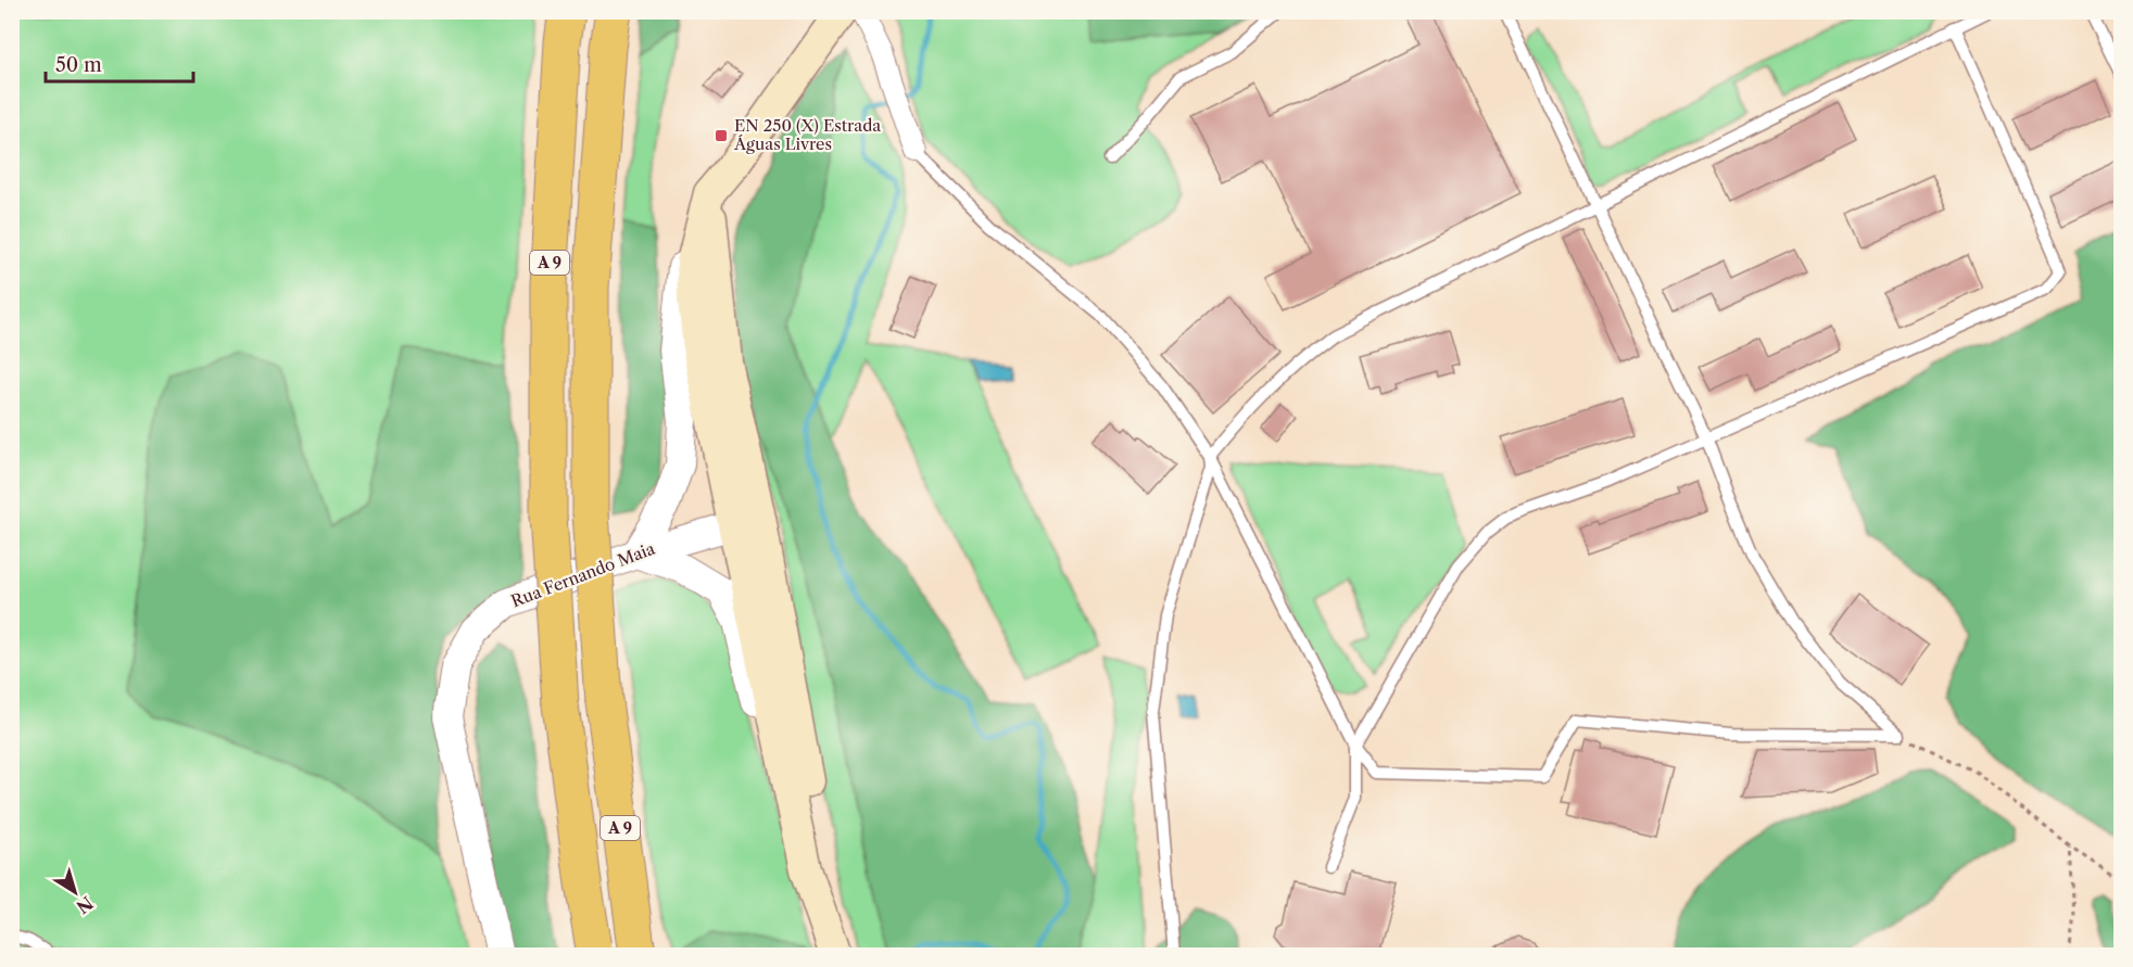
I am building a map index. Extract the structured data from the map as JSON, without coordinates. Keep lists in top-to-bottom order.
{
  "streets": {
    "highway": ["A 9"],
    "street": ["Rua Fernando Maia"]
  },
  "places": {
    "transit": ["EN 250 (X) Estrada Águas Livres"]
  },
  "scale_bar": "50 m",
  "north": "bottom right"
}
